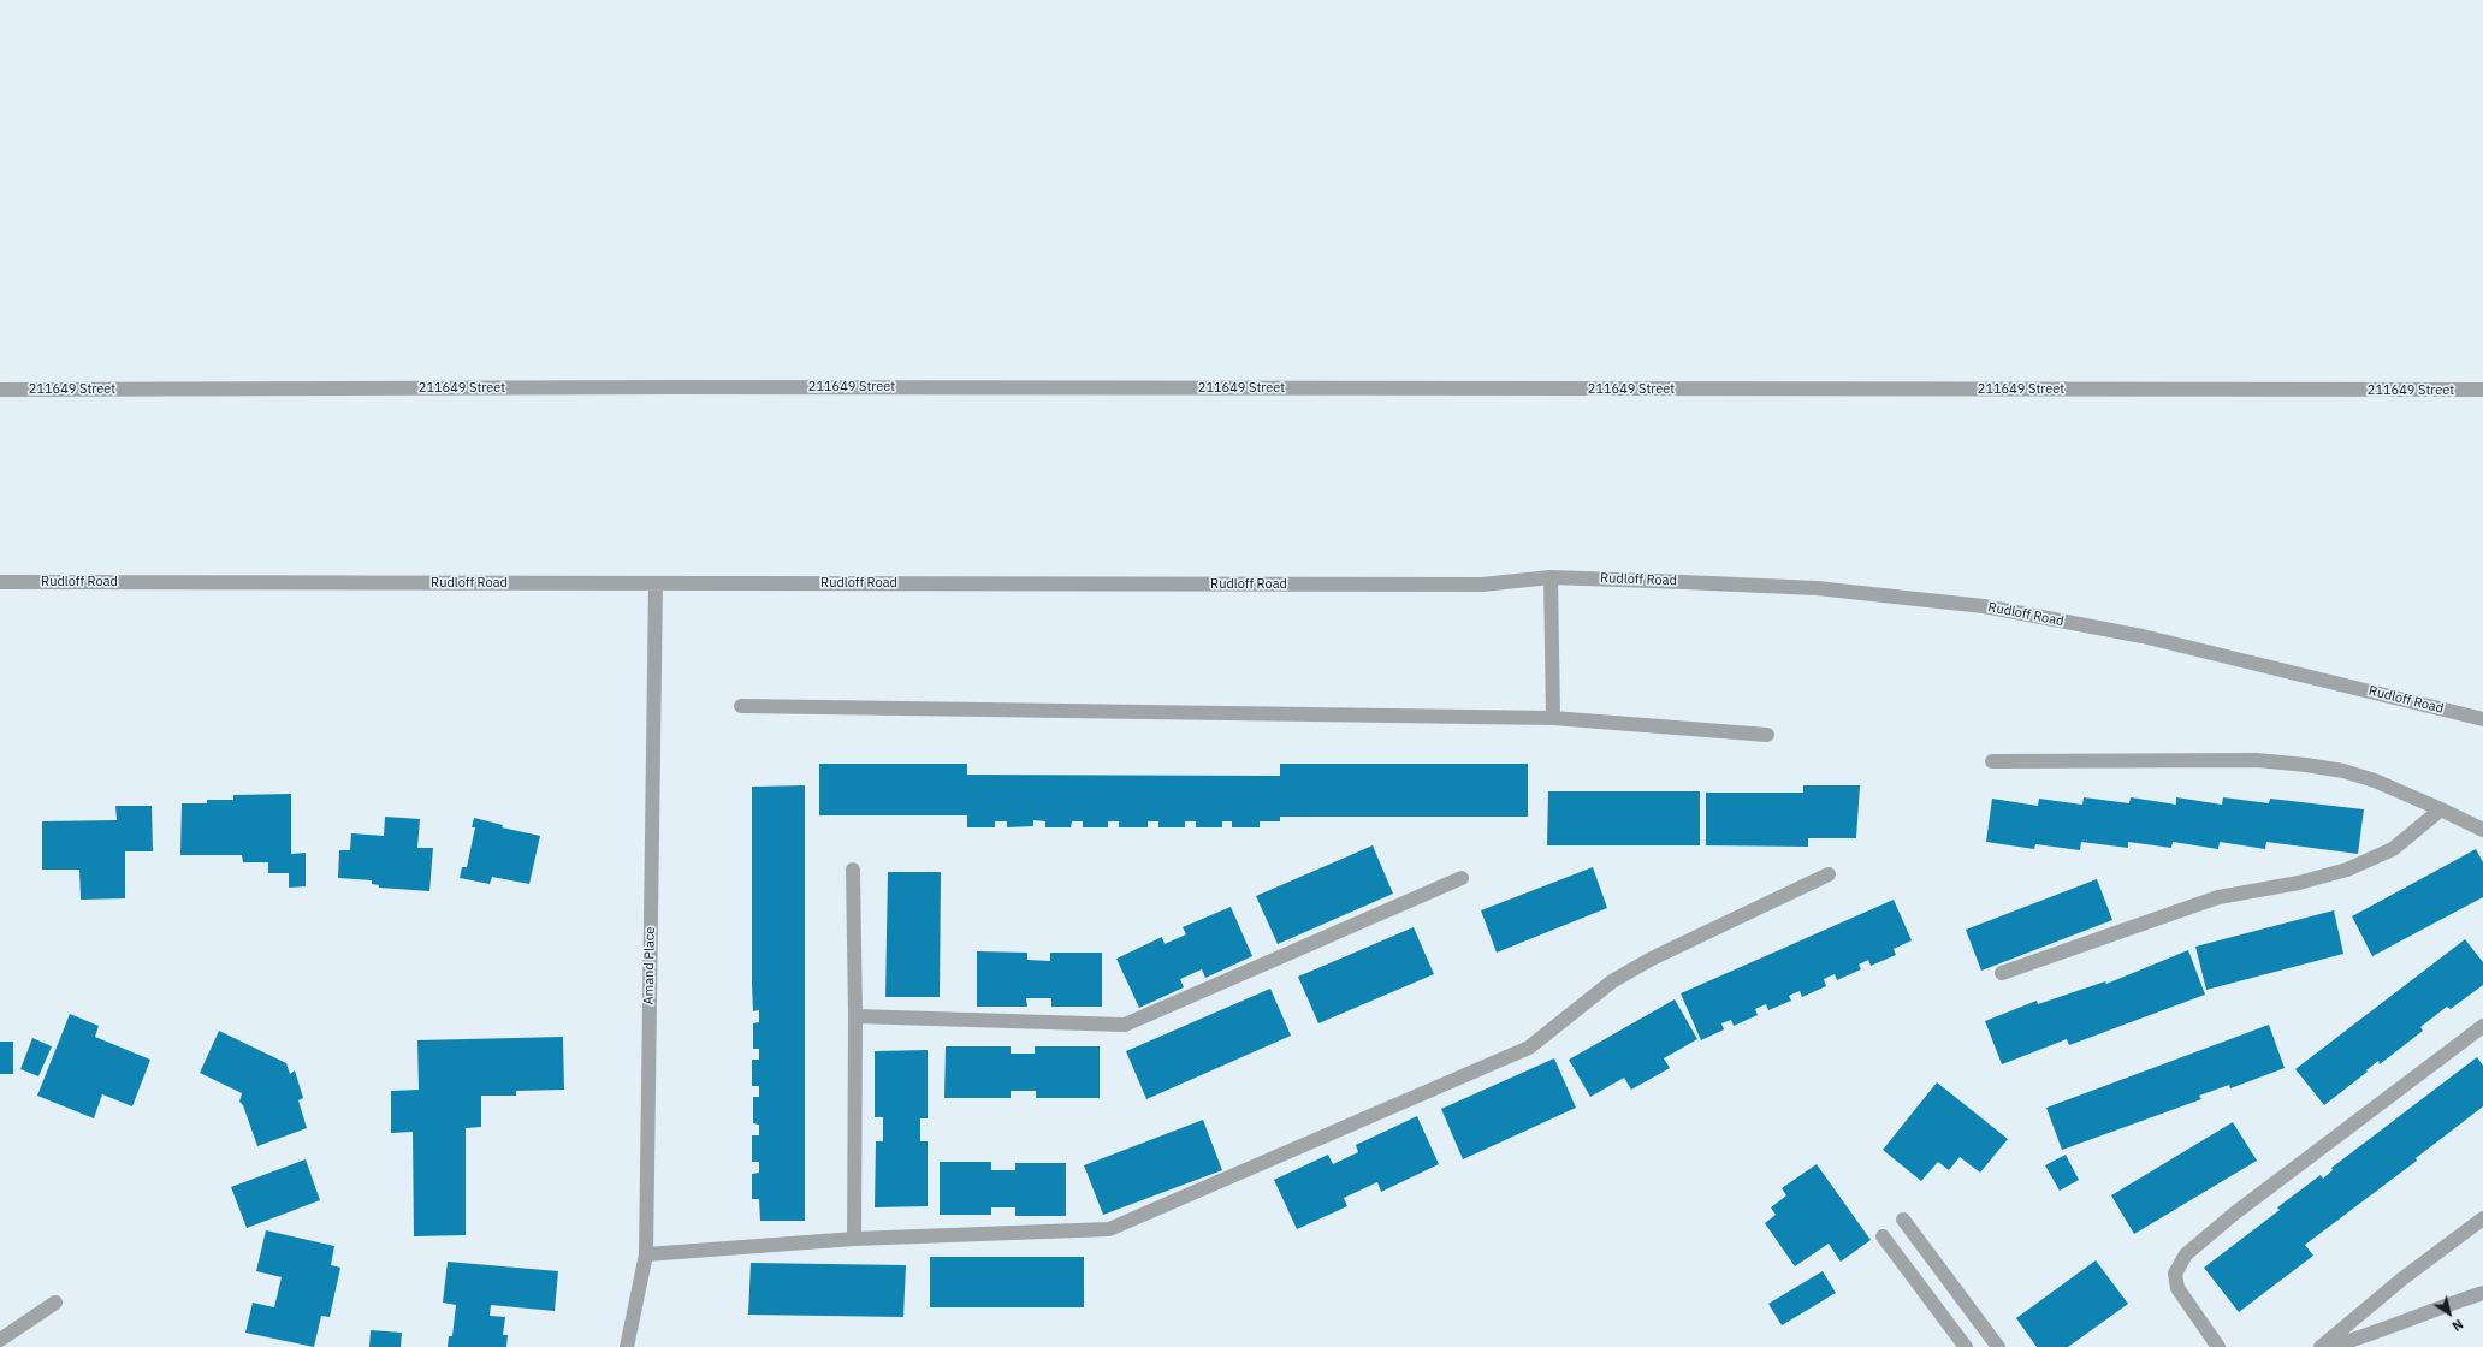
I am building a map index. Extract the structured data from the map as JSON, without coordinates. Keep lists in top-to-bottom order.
{
  "streets": {
    "street": ["211649 Street", "Rudloff Road", "Amand Place"]
  },
  "crossings": [
    ["Rudloff Road", "Amand Place"]
  ],
  "north": "bottom right"
}
